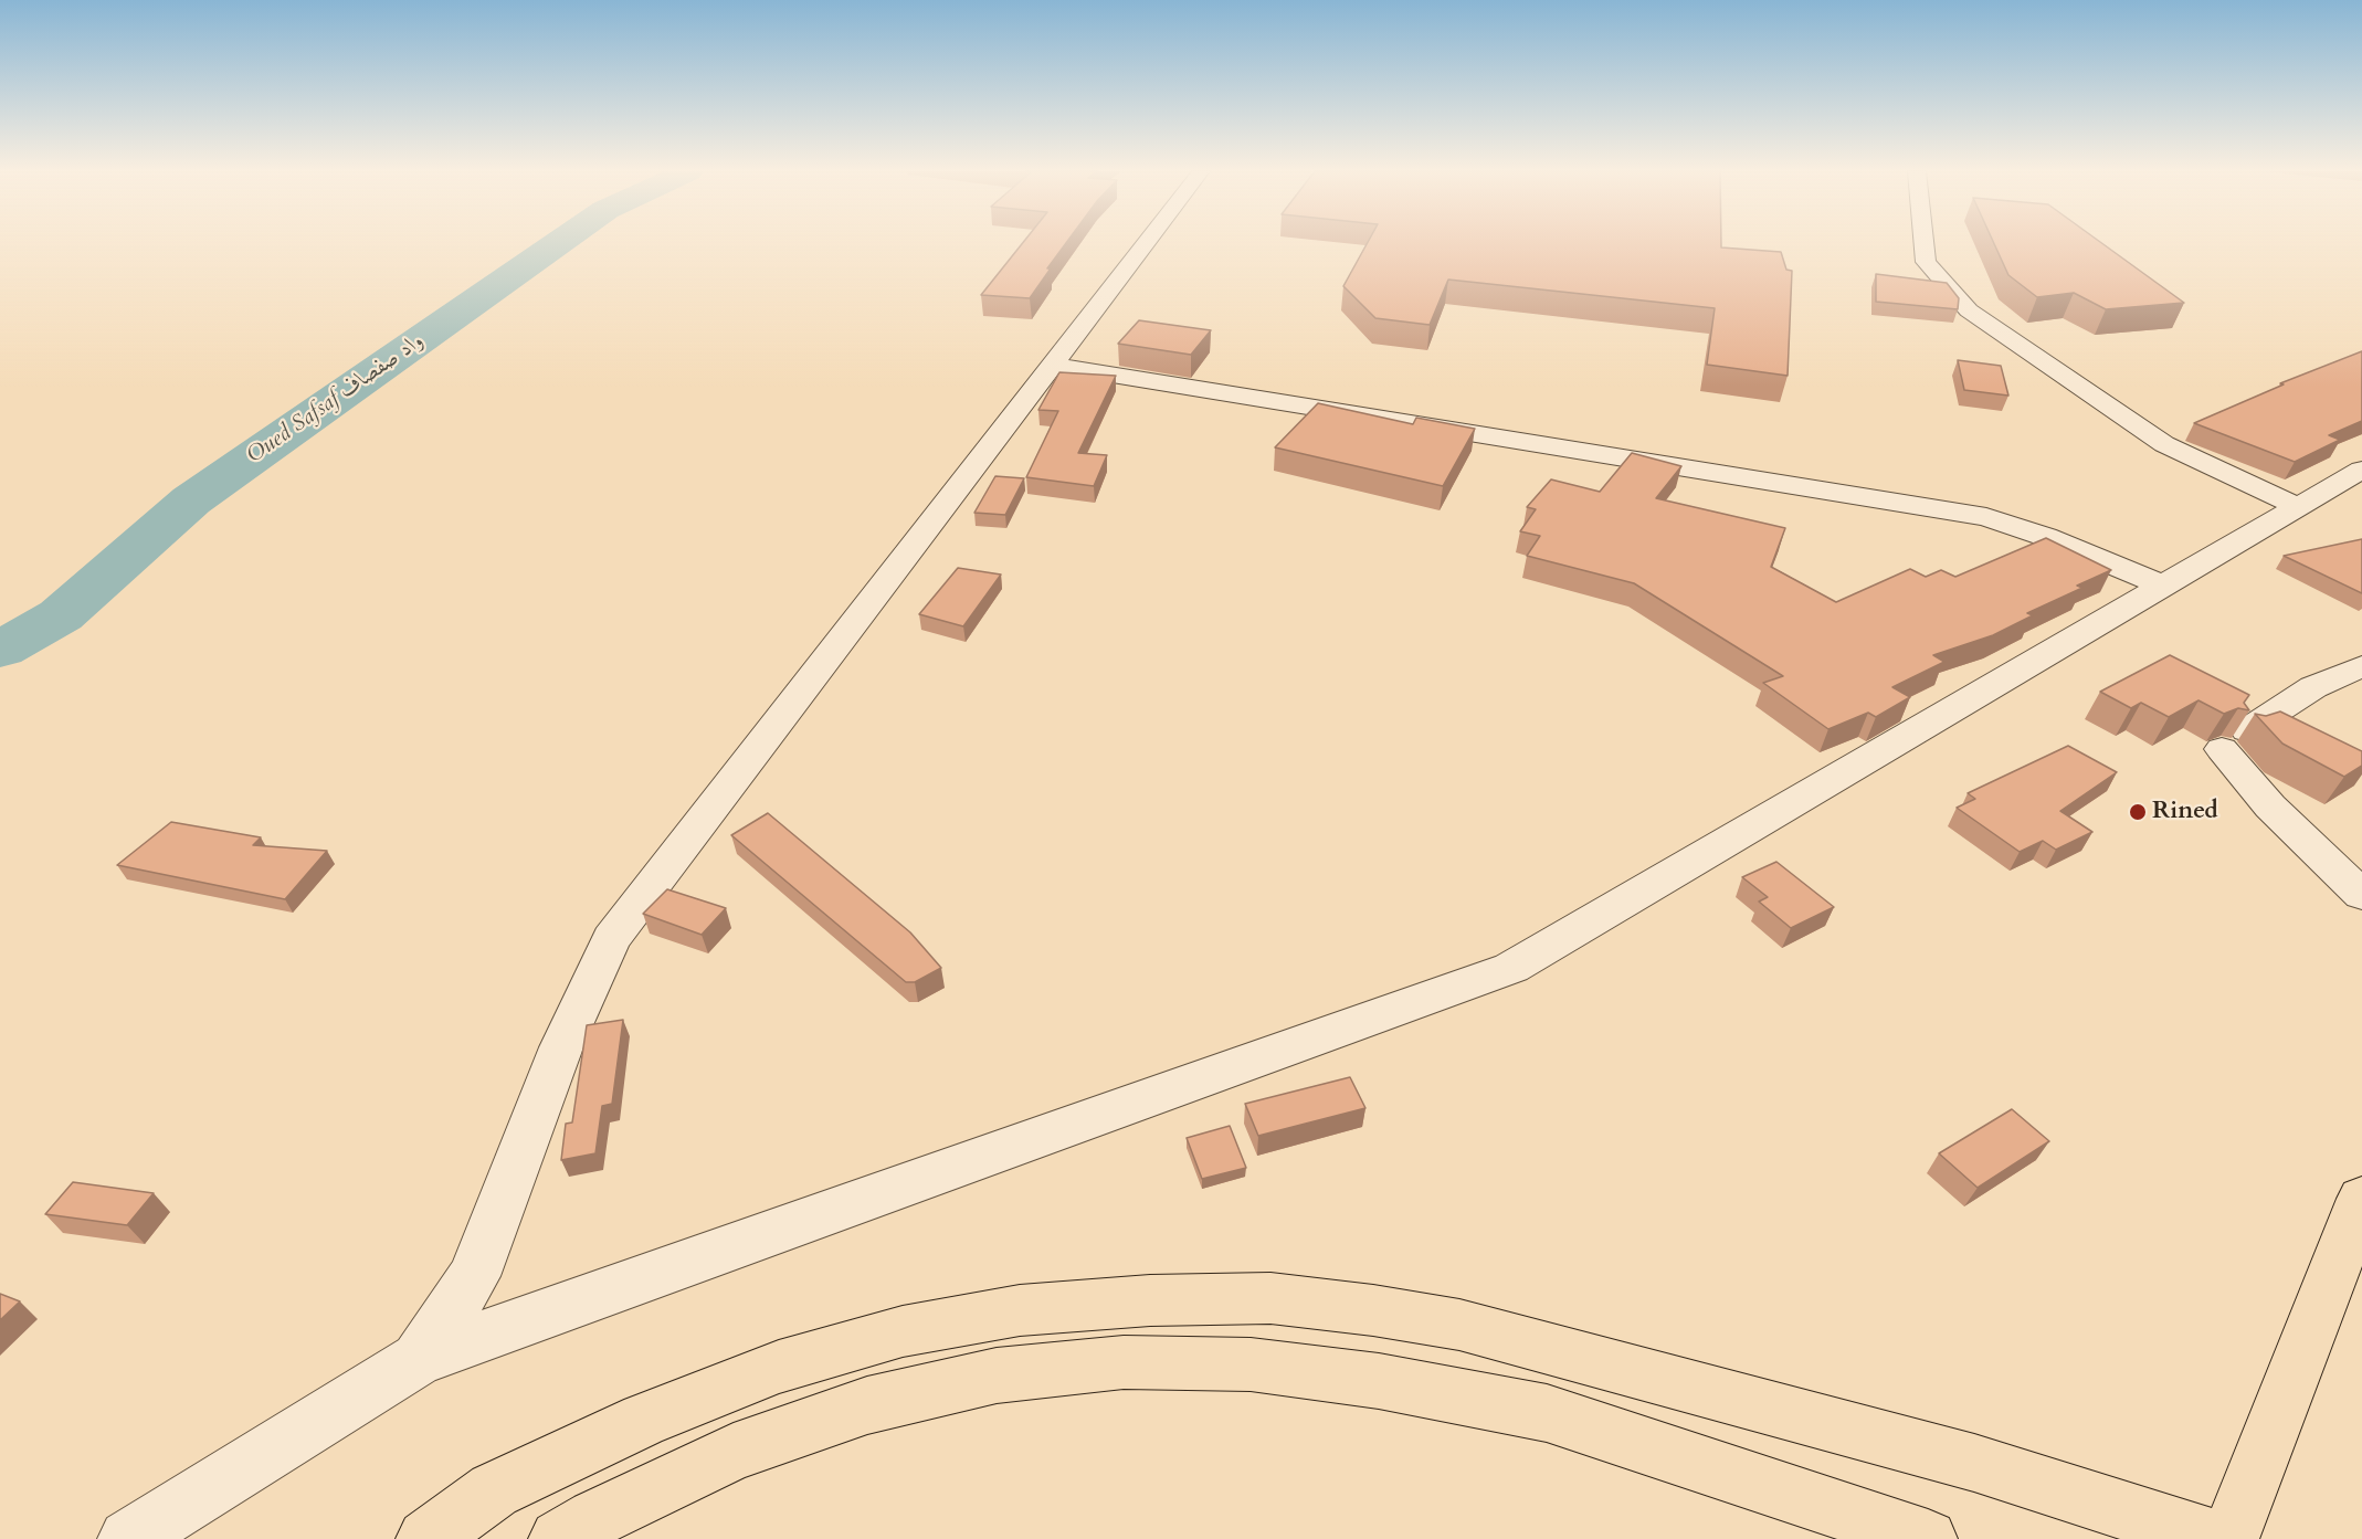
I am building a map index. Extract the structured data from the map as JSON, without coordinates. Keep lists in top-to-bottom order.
{
  "water": ["Oued Safsaf واد صفصاف"],
  "places": ["Rined"]
}
